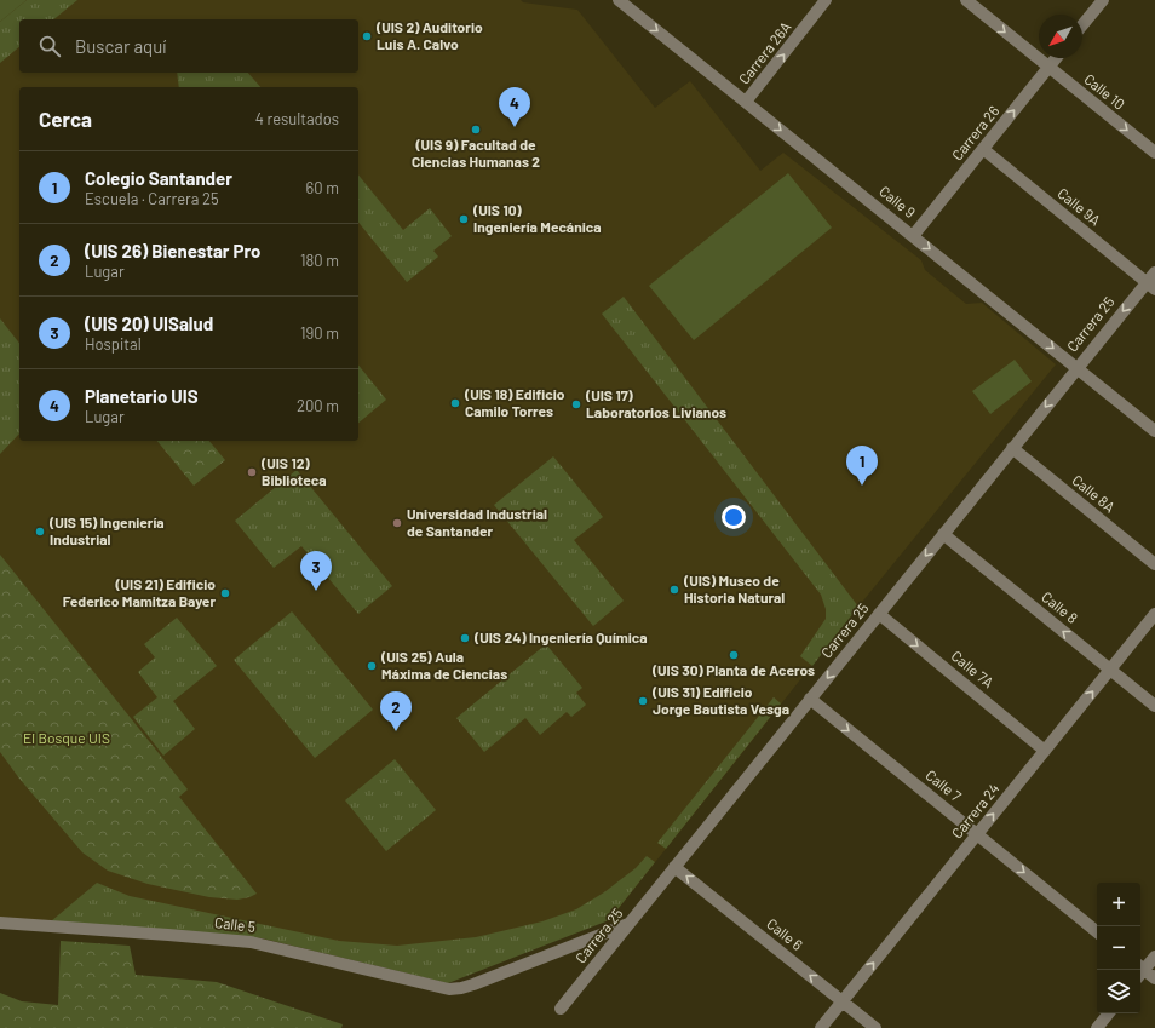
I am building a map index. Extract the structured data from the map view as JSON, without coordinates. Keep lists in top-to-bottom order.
{
  "streets": {
    "street": [
      "Carrera 26A",
      "Calle 10",
      "Carrera 26",
      "Calle 9",
      "Calle 9A",
      "Carrera 25",
      "Calle 8A",
      "Calle 8",
      "Calle 7A",
      "Calle 7",
      "Carrera 24",
      "Calle 5",
      "Calle 6"
    ]
  },
  "crossings": [
    ["Carrera 26A", "Calle 9"],
    ["Calle 10", "Carrera 26"],
    ["Carrera 26", "Calle 9"],
    ["Carrera 26", "Calle 9A"],
    ["Calle 9", "Carrera 25"],
    ["Calle 9A", "Carrera 25"],
    ["Carrera 25", "Calle 8A"],
    ["Carrera 25", "Calle 8"],
    ["Carrera 25", "Calle 7A"],
    ["Carrera 25", "Calle 7"],
    ["Carrera 25", "Calle 5"],
    ["Carrera 25", "Calle 6"],
    ["Calle 8", "Carrera 24"],
    ["Calle 7A", "Carrera 24"],
    ["Calle 7", "Carrera 24"],
    ["Carrera 24", "Calle 6"]
  ],
  "one_way": [
    "Carrera 26A",
    "Calle 10",
    "Carrera 26",
    "Calle 9",
    "Carrera 25",
    "Calle 8",
    "Calle 7A",
    "Calle 7",
    "Carrera 24",
    "Calle 6"
  ],
  "parks": ["El Bosque UIS"],
  "places": [
    "(UIS 2) Auditorio Luis A. Calvo",
    "(UIS 9) Facultad de Ciencias Humanas 2",
    "(UIS 10) Ingeniería Mecánica",
    "(UIS 18) Edificio Camilo Torres",
    "(UIS 17) Laboratorios Livianos",
    "(UIS 12) Biblioteca",
    "Universidad Industrial de Santander",
    "(UIS 15) Ingeniería Industrial",
    "(UIS) Museo de Historia Natural",
    "(UIS 21) Edificio Federico Mamitza Bayer",
    "(UIS 24) Ingeniería Química",
    "(UIS 30) Planta de Aceros",
    "(UIS 25) Aula Máxima de Ciencias",
    "(UIS 31) Edificio Jorge Bautista Vesga"
  ],
  "north": "bottom left",
  "page": {
    "search": "Buscar aquí",
    "pins": [
      "4",
      "1",
      "3",
      "2"
    ],
    "heading": ["Cerca", "4 resultados"],
    "list": [
      {
        "mark": "1",
        "name": "Colegio Santander",
        "note": "Escuela · Carrera 25",
        "value": "60 m"
      },
      {
        "mark": "2",
        "name": "(UIS 26) Bienestar Pro",
        "note": "Lugar",
        "value": "180 m"
      },
      {
        "mark": "3",
        "name": "(UIS 20) UISalud",
        "note": "Hospital",
        "value": "190 m"
      },
      {
        "mark": "4",
        "name": "Planetario UIS",
        "note": "Lugar",
        "value": "200 m"
      }
    ],
    "map_buttons": ["+", "−"]
  }
}
